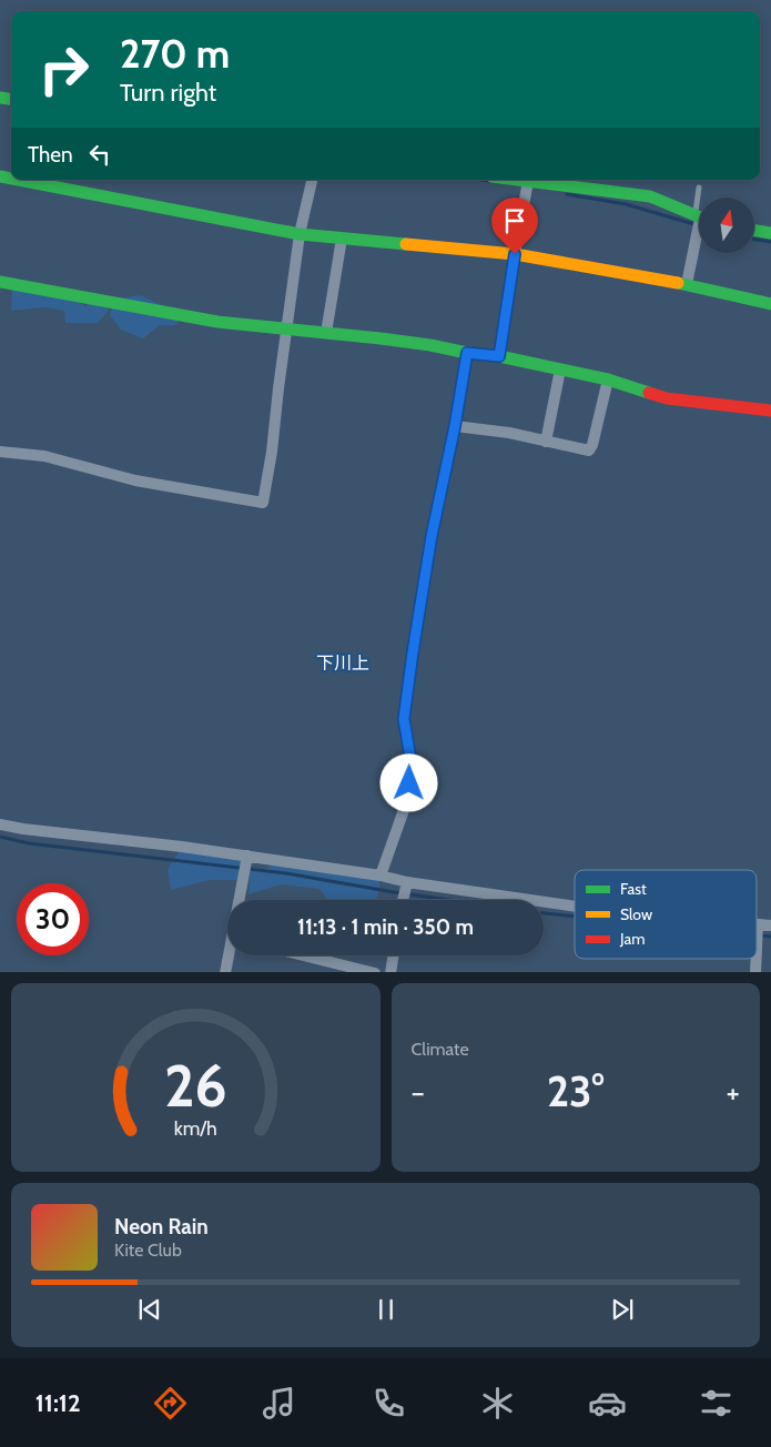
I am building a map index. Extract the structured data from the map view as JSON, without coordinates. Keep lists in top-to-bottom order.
{
  "districts": ["下川上"],
  "legend": ["Fast", "Slow", "Jam"],
  "north": "top",
  "page": {
    "turn": ["270 m", "Turn right"],
    "then": "Then",
    "limit": "30",
    "trip": "11:13 · 1 min · 350 m",
    "tile": "Climate",
    "heat": ["−", "23°", "+"],
    "song": ["Neon Rain", "Kite Club"],
    "tabs": "11:12",
    "gauge": ["26", "km/h"]
  }
}
